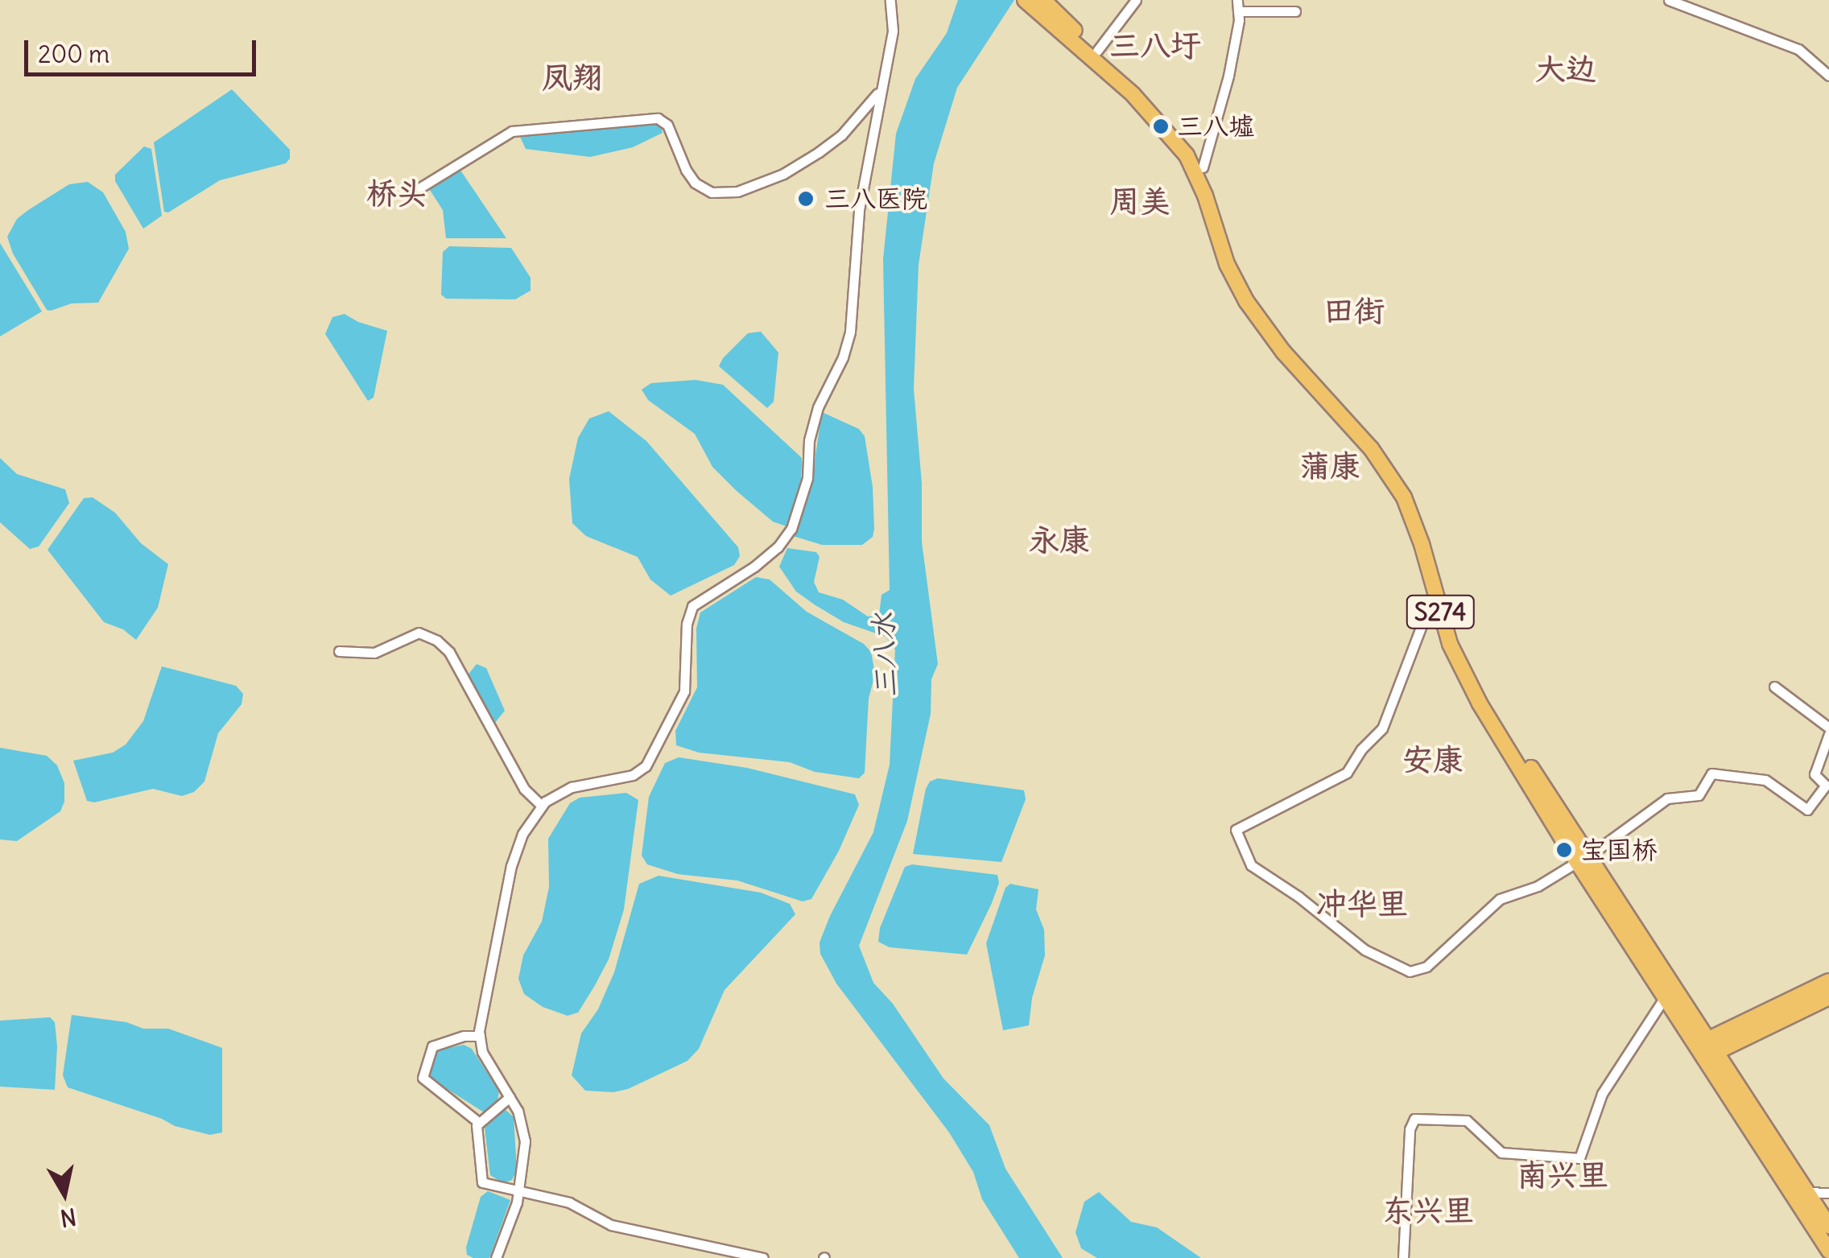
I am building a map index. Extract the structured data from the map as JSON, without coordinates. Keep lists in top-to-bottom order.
{
  "streets": {
    "main road": ["S274"]
  },
  "districts": [
    "三八圩",
    "大边",
    "凤翔",
    "桥头",
    "周美",
    "田街",
    "蒲康",
    "永康",
    "安康",
    "冲华里",
    "南兴里",
    "东兴里"
  ],
  "water": ["三八水"],
  "places": ["三八墟", "三八医院", "宝国桥"],
  "scale_bar": "200 m",
  "north": "bottom"
}
